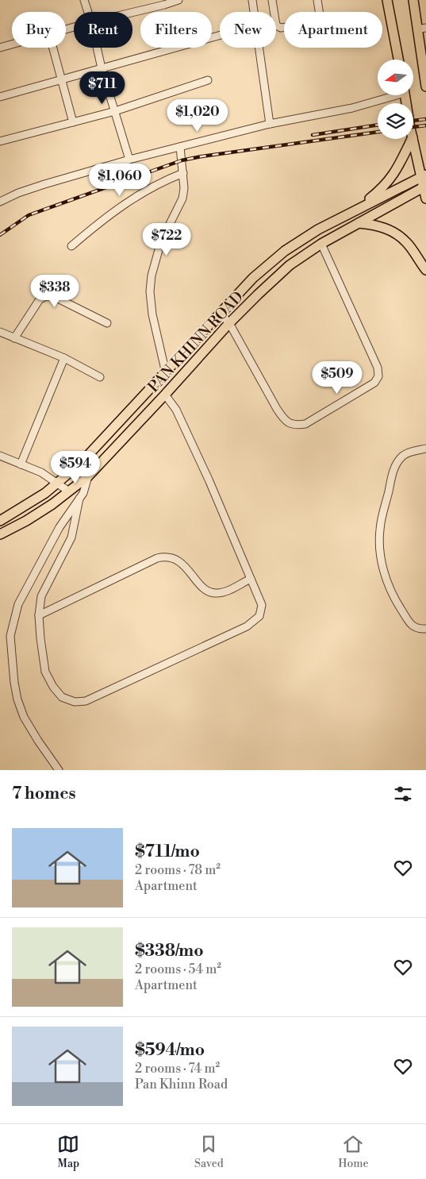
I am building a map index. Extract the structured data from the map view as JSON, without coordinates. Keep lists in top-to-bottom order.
{
  "streets": {
    "main road": ["PAN KHINN ROAD"]
  },
  "north": "left",
  "page": {
    "chip": [
      "Buy",
      "Rent",
      "Filters",
      "New",
      "Apartment"
    ],
    "price": [
      "$711",
      "$1,020",
      "$1,060",
      "$722",
      "$338",
      "$509",
      "$594"
    ],
    "heading": "7 homes",
    "list": [
      {
        "name": "$711/mo",
        "note": "2 rooms · 78 m² · Apartment"
      },
      {
        "name": "$338/mo",
        "note": "2 rooms · 54 m² · Apartment"
      },
      {
        "name": "$594/mo",
        "note": "2 rooms · 74 m² · Pan Khinn Road"
      }
    ],
    "tabs": ["Map", "Saved", "Home"]
  }
}
